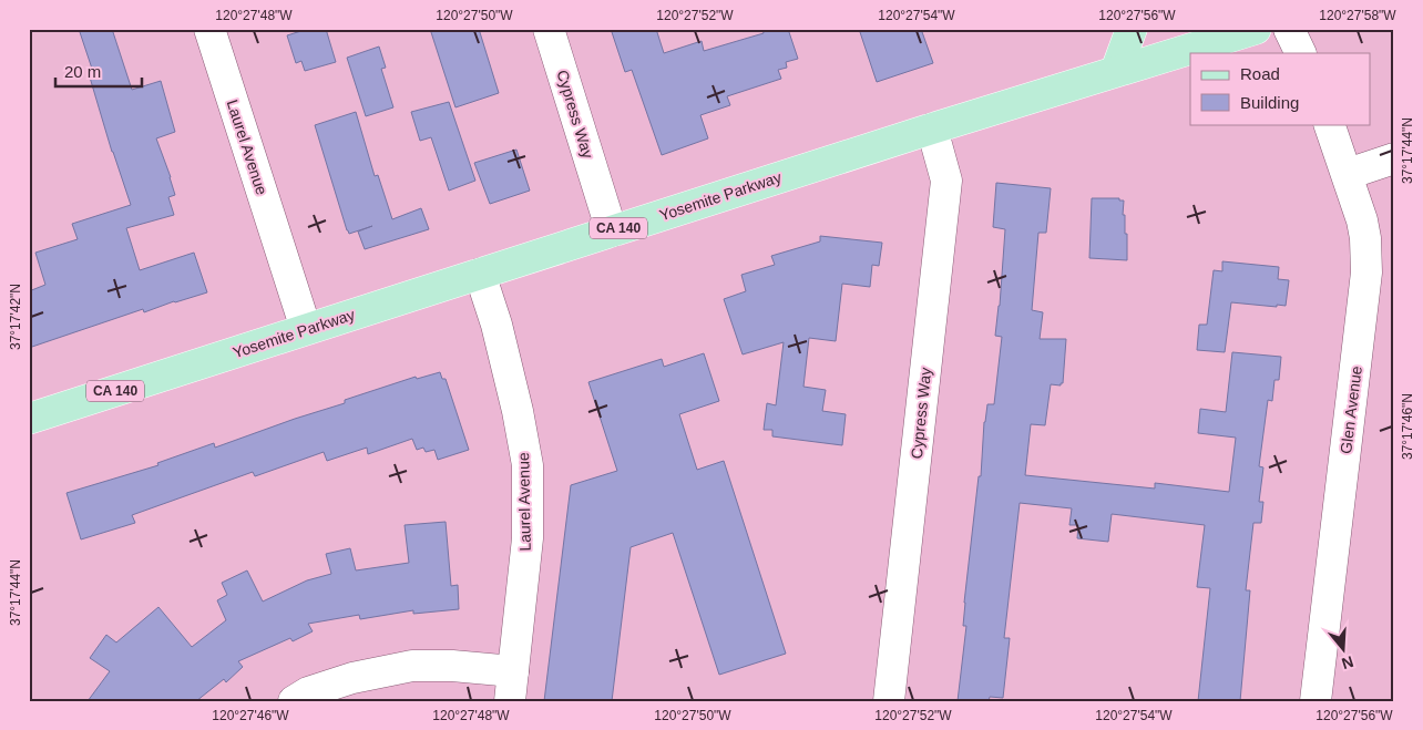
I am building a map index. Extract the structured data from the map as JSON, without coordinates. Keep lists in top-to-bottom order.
{
  "streets": {
    "main road": ["Yosemite Parkway", "CA 140"],
    "street": ["Cypress Way", "Laurel Avenue", "Glen Avenue"]
  },
  "crossings": [
    ["Cypress Way", "Yosemite Parkway"],
    ["Laurel Avenue", "Yosemite Parkway"]
  ],
  "legend": ["Road", "Building"],
  "scale_bar": "20 m",
  "north": "bottom",
  "coordinates": [
    "120°27'48\"W",
    "120°27'50\"W",
    "120°27'52\"W",
    "120°27'54\"W",
    "120°27'56\"W",
    "120°27'58\"W",
    "37°17'44\"N",
    "37°17'42\"N",
    "37°17'46\"N",
    "120°27'46\"W"
  ]
}
